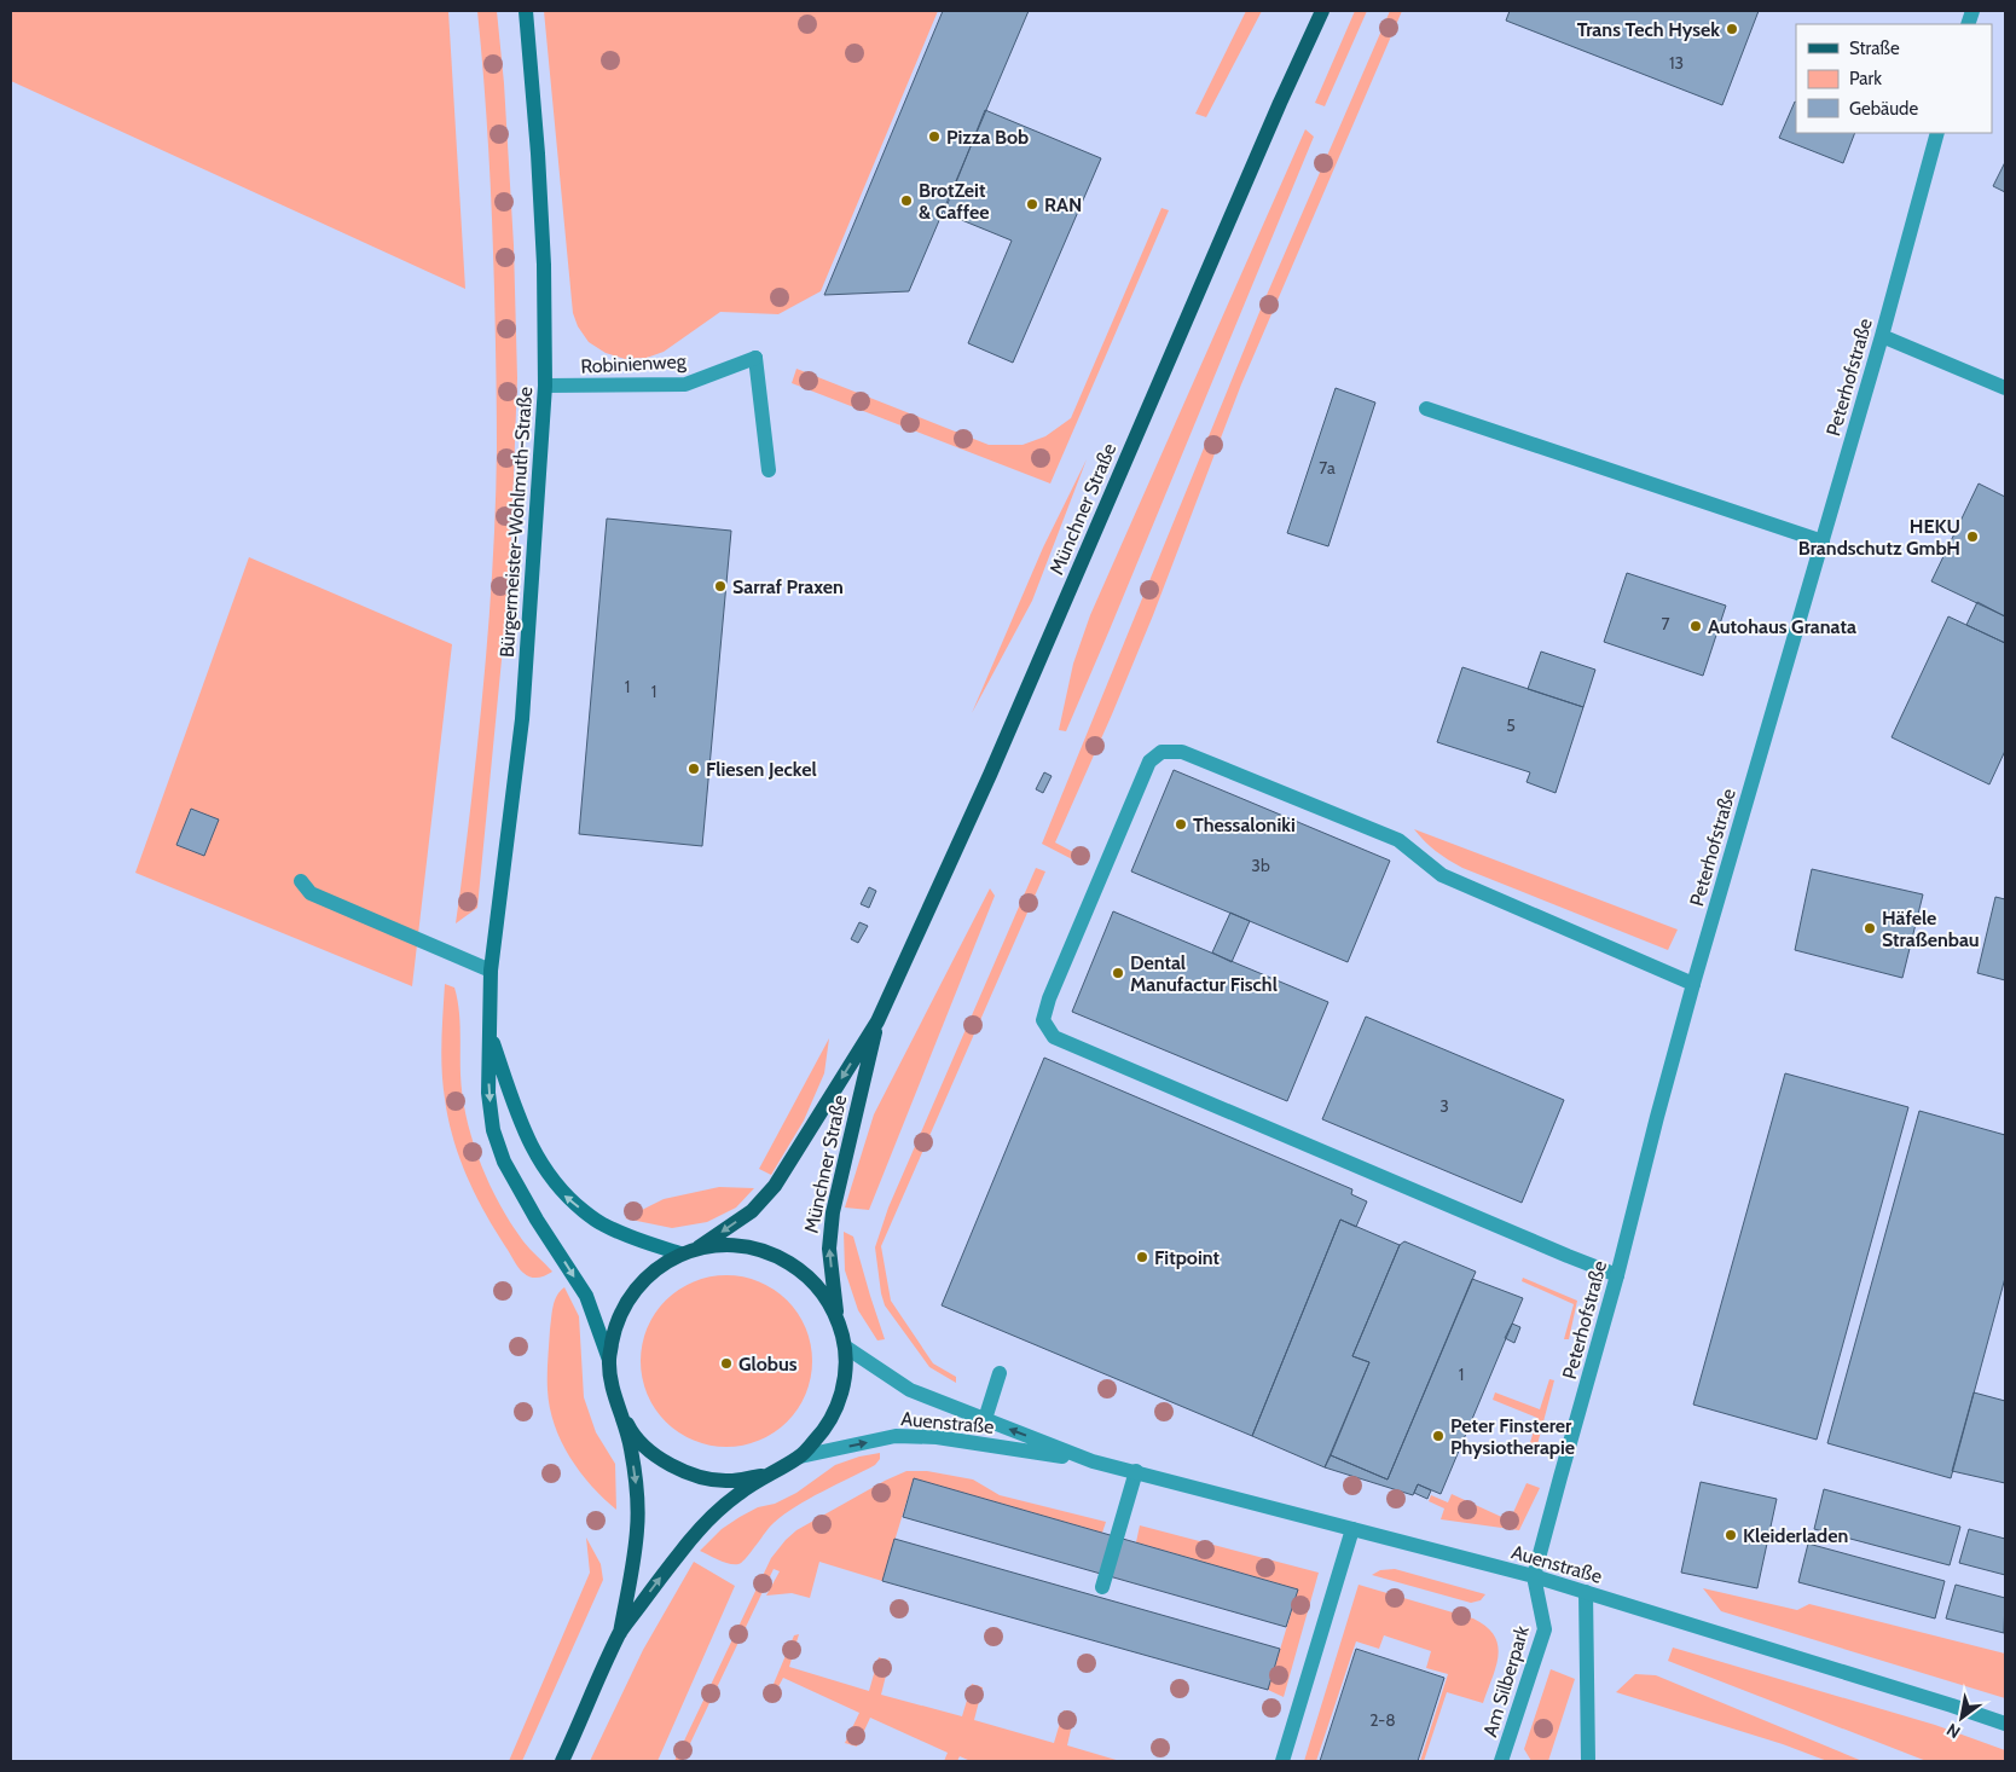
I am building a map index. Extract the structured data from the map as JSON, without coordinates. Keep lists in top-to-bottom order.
{
  "streets": {
    "main road": ["Münchner Straße"],
    "street": [
      "Robinienweg",
      "Peterhofstraße",
      "Bürgermeister-Wohlmuth-Straße",
      "Auenstraße",
      "Am Silberpark"
    ]
  },
  "crossings": [
    ["Robinienweg", "Bürgermeister-Wohlmuth-Straße"],
    ["Peterhofstraße", "Auenstraße"],
    ["Peterhofstraße", "Am Silberpark"],
    ["Auenstraße", "Am Silberpark"]
  ],
  "places": [
    "Trans Tech Hysek",
    "Pizza Bob",
    "BrotZeit & Caffee",
    "RAN",
    "HEKU Brandschutz GmbH",
    "Sarraf Praxen",
    "Autohaus Granata",
    "Fliesen Jeckel",
    "Thessaloniki",
    "Häfele Straßenbau",
    "Dental Manufactur Fischl",
    "Fitpoint",
    "Globus",
    "Peter Finsterer Physiotherapie",
    "Kleiderladen"
  ],
  "house_numbers": [
    "13",
    "7a",
    "7",
    "1",
    "1",
    "5",
    "3b",
    "3",
    "1",
    "2-8"
  ],
  "legend": ["Straße", "Park", "Gebäude"],
  "north": "bottom left"
}
